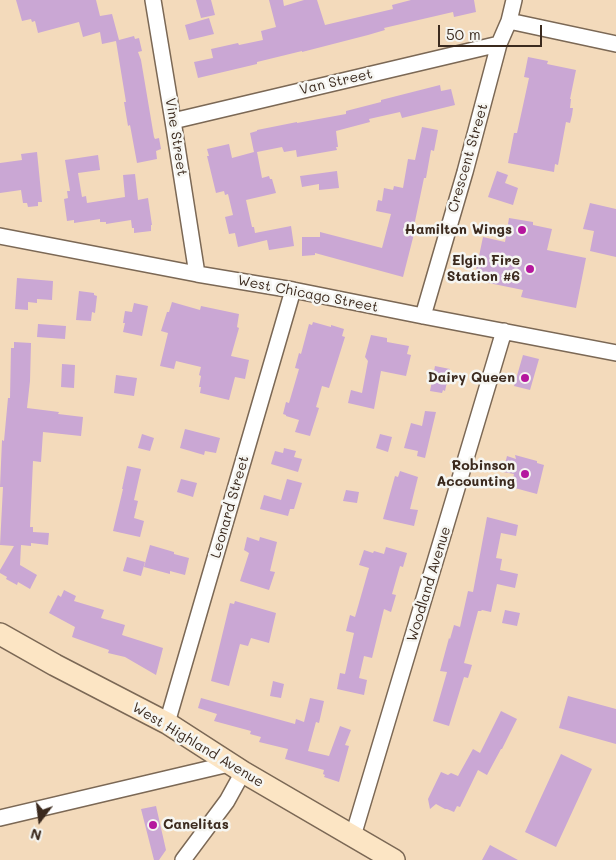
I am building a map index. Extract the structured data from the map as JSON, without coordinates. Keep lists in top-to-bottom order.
{
  "streets": {
    "main road": ["West Highland Avenue"],
    "street": [
      "Van Street",
      "Vine Street",
      "Crescent Street",
      "West Chicago Street",
      "Leonard Street",
      "Woodland Avenue"
    ]
  },
  "crossings": [
    ["Van Street", "Vine Street"],
    ["Van Street", "Crescent Street"],
    ["Vine Street", "West Chicago Street"],
    ["Crescent Street", "West Chicago Street"],
    ["West Chicago Street", "Leonard Street"],
    ["West Chicago Street", "Woodland Avenue"],
    ["Leonard Street", "West Highland Avenue"],
    ["Woodland Avenue", "West Highland Avenue"]
  ],
  "places": [
    "Hamilton Wings",
    "Elgin Fire Station #6",
    "Dairy Queen",
    "Robinson Accounting",
    "Canelitas"
  ],
  "scale_bar": "50 m",
  "north": "bottom"
}
